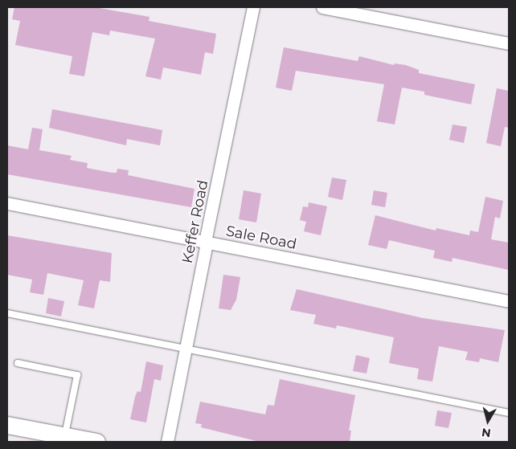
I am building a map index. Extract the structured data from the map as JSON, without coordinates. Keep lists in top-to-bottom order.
{
  "streets": {
    "street": ["Keffer Road", "Sale Road"]
  },
  "crossings": [
    ["Keffer Road", "Sale Road"]
  ],
  "north": "bottom"
}
